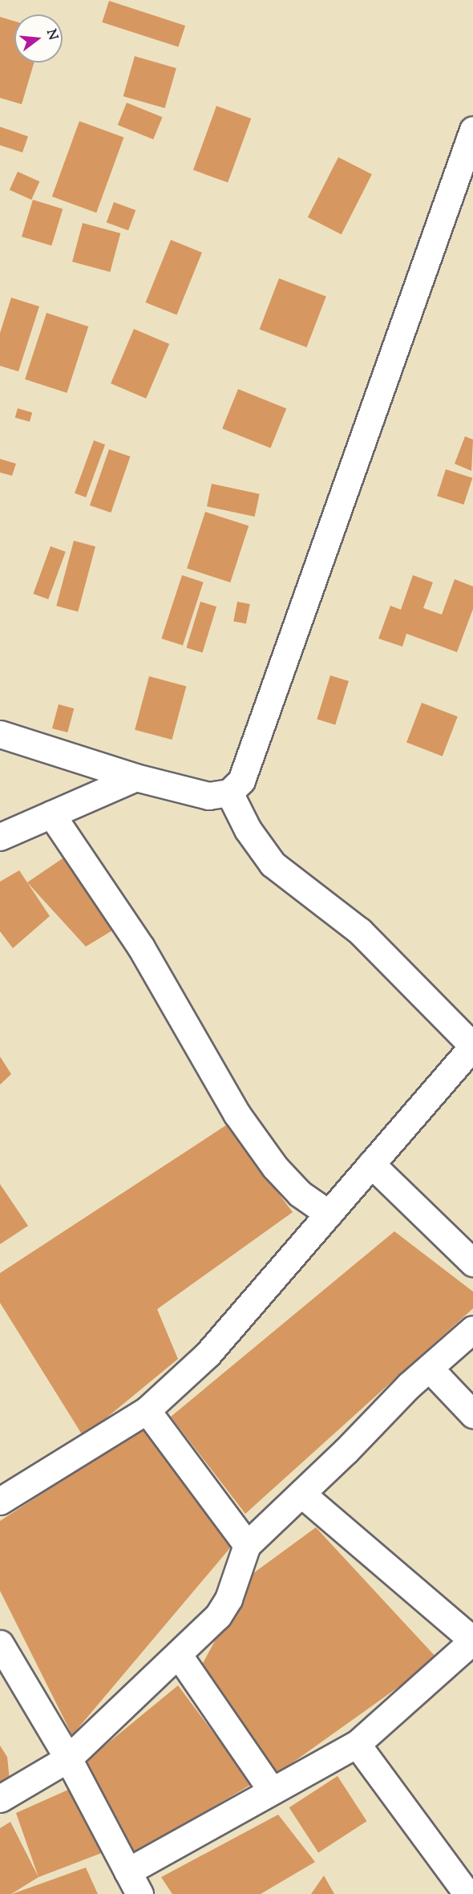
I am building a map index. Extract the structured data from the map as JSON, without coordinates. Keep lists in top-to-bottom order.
{
  "north": "right"
}
